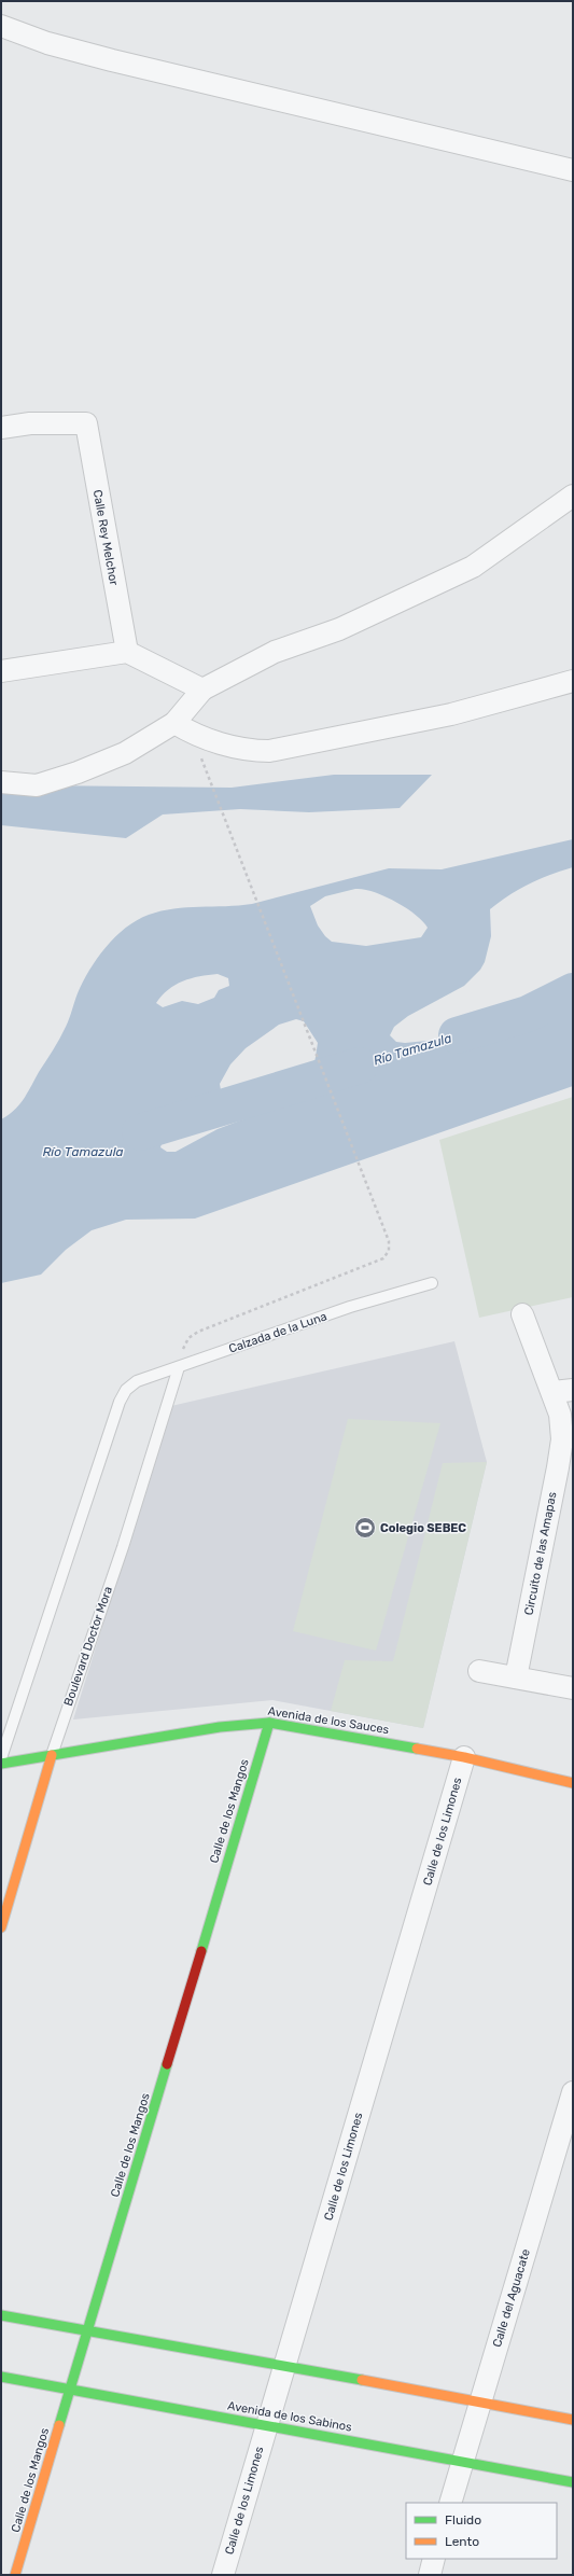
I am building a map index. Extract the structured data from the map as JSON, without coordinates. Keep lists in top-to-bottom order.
{
  "streets": {
    "street": [
      "Calle Rey Melchor",
      "Circuito de las Amapas",
      "Boulevard Doctor Mora",
      "Avenida de los Sauces",
      "Calle de los Mangos",
      "Calle de los Limones",
      "Calle del Aguacate",
      "Avenida de los Sabinos"
    ],
    "lane": ["Calzada de la Luna"]
  },
  "crossings": [
    ["Calzada de la Luna", "Boulevard Doctor Mora"],
    ["Boulevard Doctor Mora", "Avenida de los Sauces"],
    ["Avenida de los Sauces", "Calle de los Mangos"],
    ["Avenida de los Sauces", "Calle de los Limones"],
    ["Calle de los Mangos", "Avenida de los Sabinos"],
    ["Calle de los Limones", "Avenida de los Sabinos"],
    ["Calle del Aguacate", "Avenida de los Sabinos"]
  ],
  "water": ["Río Tamazula"],
  "places": {
    "sports": ["Colegio SEBEC"]
  },
  "legend": ["Fluido", "Lento"]
}
